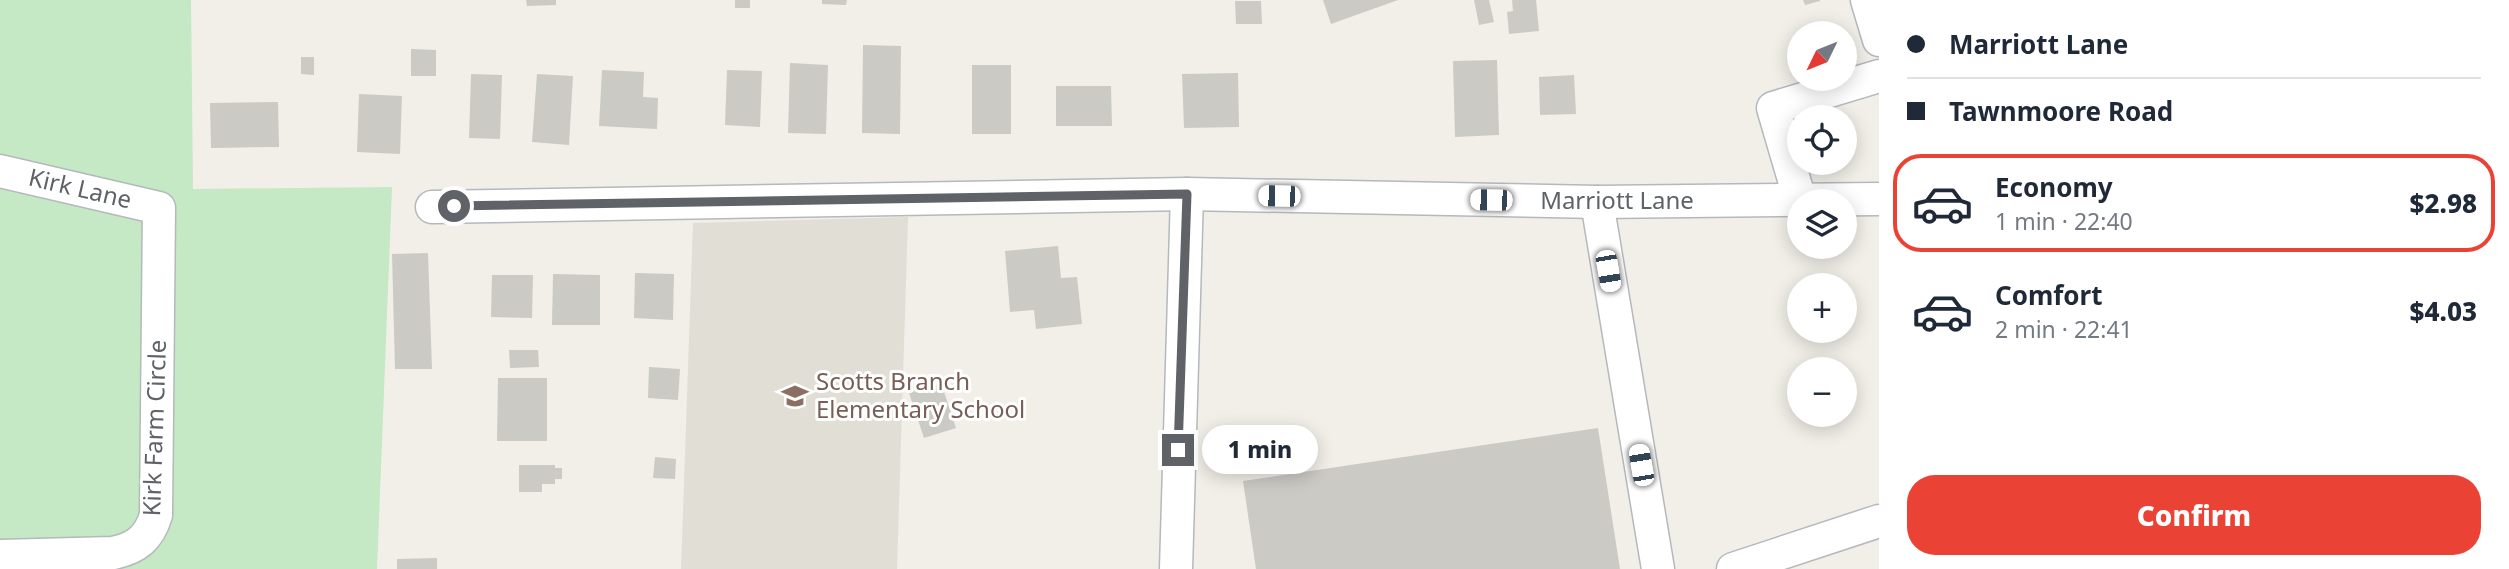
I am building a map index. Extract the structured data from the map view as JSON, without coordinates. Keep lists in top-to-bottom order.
{
  "streets": {
    "street": ["Kirk Lane", "Marriott Lane", "Kirk Farm Circle"]
  },
  "crossings": [
    ["Kirk Lane", "Kirk Farm Circle"]
  ],
  "places": {
    "school or university": ["Scotts Branch Elementary School"]
  },
  "north": "bottom left",
  "page": {
    "banner": ["Marriott Lane", "Tawnmoore Road"],
    "map_buttons": ["+", "−"],
    "list": [
      {
        "name": "Economy",
        "note": "1 min · 22:40",
        "value": "$2.98"
      },
      {
        "name": "Comfort",
        "note": "2 min · 22:41",
        "value": "$4.03"
      }
    ],
    "bubble": "1 min",
    "buttons": "Confirm"
  }
}
